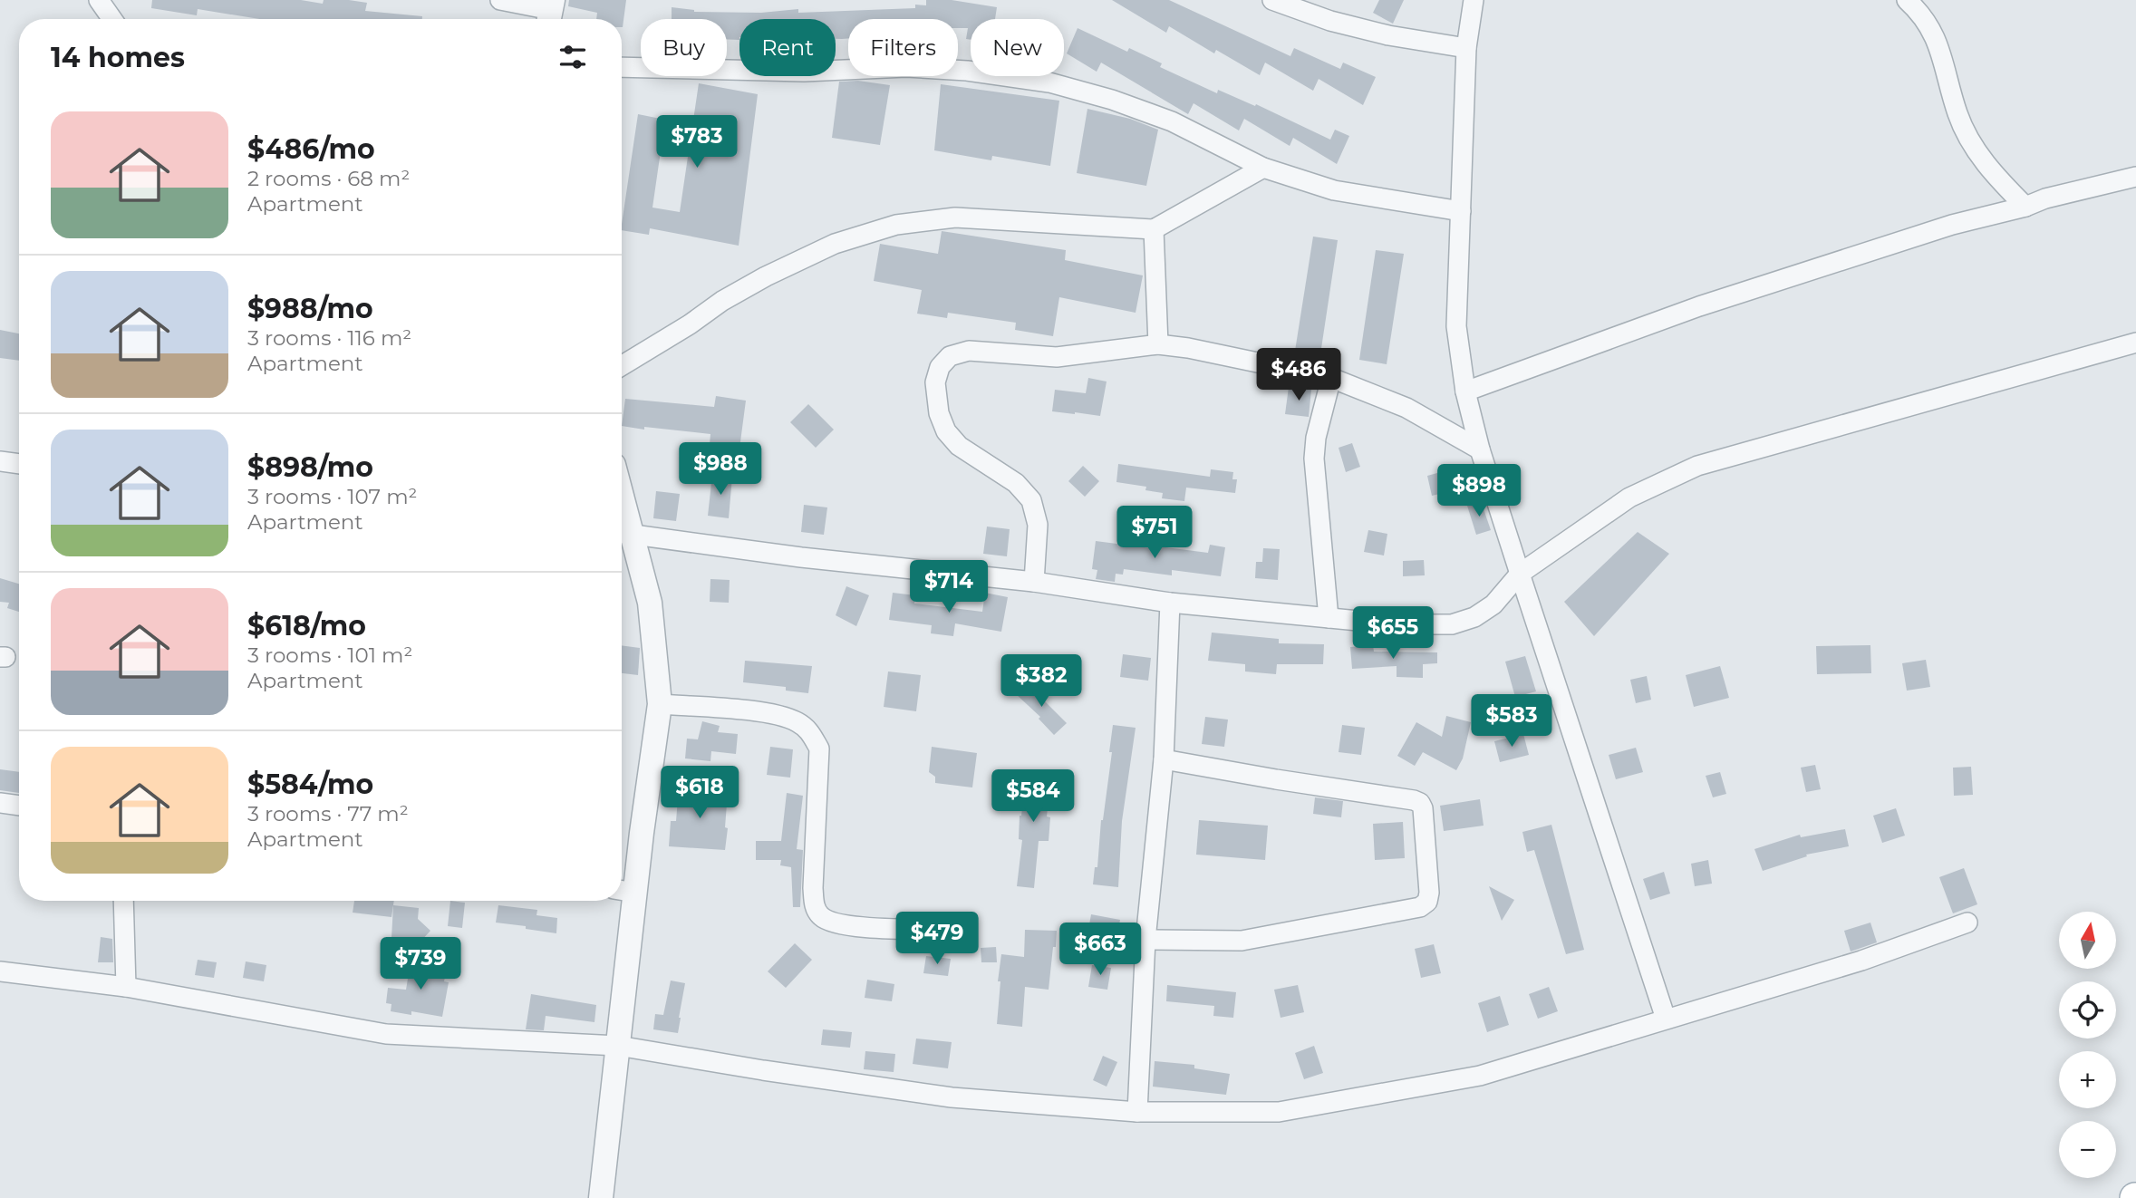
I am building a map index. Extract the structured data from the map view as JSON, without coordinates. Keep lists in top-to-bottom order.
{
  "north": "top",
  "page": {
    "chip": [
      "Buy",
      "Rent",
      "Filters",
      "New"
    ],
    "heading": "14 homes",
    "list": [
      {
        "name": "$486/mo",
        "note": "2 rooms · 68 m² · Apartment"
      },
      {
        "name": "$988/mo",
        "note": "3 rooms · 116 m² · Apartment"
      },
      {
        "name": "$898/mo",
        "note": "3 rooms · 107 m² · Apartment"
      },
      {
        "name": "$618/mo",
        "note": "3 rooms · 101 m² · Apartment"
      },
      {
        "name": "$584/mo",
        "note": "3 rooms · 77 m² · Apartment"
      }
    ],
    "price": [
      "$783",
      "$486",
      "$988",
      "$898",
      "$751",
      "$714",
      "$655",
      "$382",
      "$583",
      "$618",
      "$584",
      "$479",
      "$663",
      "$739"
    ],
    "map_buttons": ["+", "−"]
  }
}
